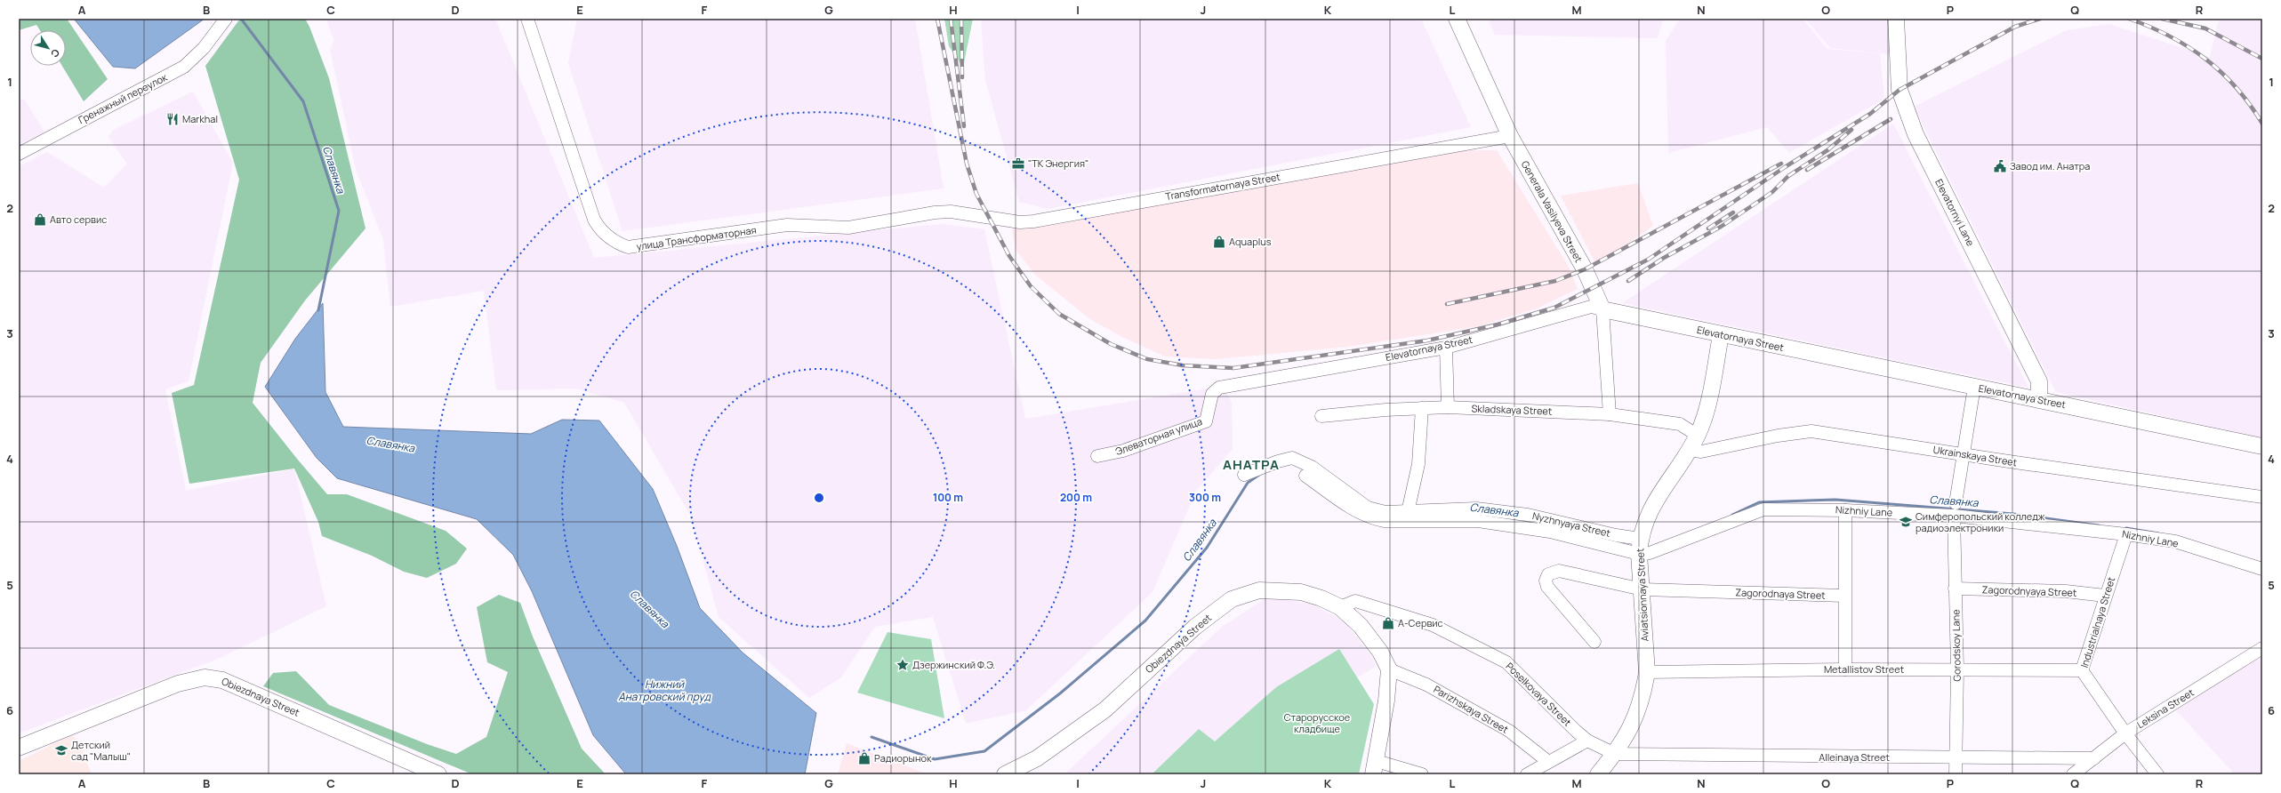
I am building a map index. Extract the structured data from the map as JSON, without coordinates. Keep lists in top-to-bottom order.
{
  "streets": {
    "main road": [
      "Generala Vasilyeva Street",
      "Elevatornyi Lane",
      "Elevatornaya Street",
      "Aviatsionnaya Street",
      "Obiezdnaya Street"
    ],
    "street": [
      "Гренажный переулок",
      "Transformatornaya Street",
      "улица Трансформаторная",
      "Skladskaya Street",
      "Ukrainskaya Street",
      "Nizhniy Lane",
      "Nyzhnyaya Street",
      "Zagorodnyaya Street",
      "Zagorodnaya Street",
      "Industrialnaya Street",
      "Gorodskoy Lane",
      "Metallistov Street",
      "Poselkovaya Street",
      "Leksina Street",
      "Parizhskaya Street",
      "Alleinaya Street"
    ]
  },
  "crossings": [
    ["Transformatornaya Street", "Generala Vasilyeva Street"],
    ["Transformatornaya Street", "улица Трансформаторная"],
    ["Generala Vasilyeva Street", "Elevatornaya Street"],
    ["Generala Vasilyeva Street", "Skladskaya Street"],
    ["Elevatornyi Lane", "Elevatornaya Street"],
    ["Elevatornaya Street", "Aviatsionnaya Street"],
    ["Skladskaya Street", "Aviatsionnaya Street"],
    ["Ukrainskaya Street", "Aviatsionnaya Street"],
    ["Nizhniy Lane", "Nyzhnyaya Street"],
    ["Nizhniy Lane", "Aviatsionnaya Street"],
    ["Nizhniy Lane", "Industrialnaya Street"],
    ["Nizhniy Lane", "Gorodskoy Lane"],
    ["Nyzhnyaya Street", "Aviatsionnaya Street"],
    ["Zagorodnyaya Street", "Industrialnaya Street"],
    ["Zagorodnyaya Street", "Gorodskoy Lane"],
    ["Zagorodnaya Street", "Aviatsionnaya Street"],
    ["Aviatsionnaya Street", "Metallistov Street"],
    ["Aviatsionnaya Street", "Poselkovaya Street"],
    ["Aviatsionnaya Street", "Alleinaya Street"],
    ["Industrialnaya Street", "Metallistov Street"],
    ["Industrialnaya Street", "Leksina Street"],
    ["Obiezdnaya Street", "Poselkovaya Street"],
    ["Obiezdnaya Street", "Parizhskaya Street"],
    ["Gorodskoy Lane", "Metallistov Street"],
    ["Gorodskoy Lane", "Alleinaya Street"],
    ["Poselkovaya Street", "Alleinaya Street"],
    ["Leksina Street", "Alleinaya Street"]
  ],
  "districts": ["АНАТРА"],
  "water": ["Славянка", "Нижний Анатровский пруд"],
  "parks": ["Старорусское кладбище"],
  "places": {
    "restaurant": ["Markhal"],
    "office": ["\"ТК Энергия\""],
    "public building": ["Завод им. Анатра"],
    "shop": [
      "Авто сервис",
      "Aquaplus",
      "А-Сервис",
      "Радиорынок"
    ],
    "school or university": ["Симферопольский колледж радиоэлектроники", "Детский сад \"Малыш\""],
    "place": ["Дзержинский Ф.Э."]
  },
  "north": "bottom right",
  "grid": {
    "columns": [
      "A",
      "B",
      "C",
      "D",
      "E",
      "F",
      "G",
      "H",
      "I",
      "J",
      "K",
      "L",
      "M",
      "N",
      "O",
      "P",
      "Q",
      "R"
    ],
    "rows": [
      "1",
      "2",
      "3",
      "4",
      "5",
      "6"
    ]
  },
  "rings": ["100 m", "200 m", "300 m"]
}
